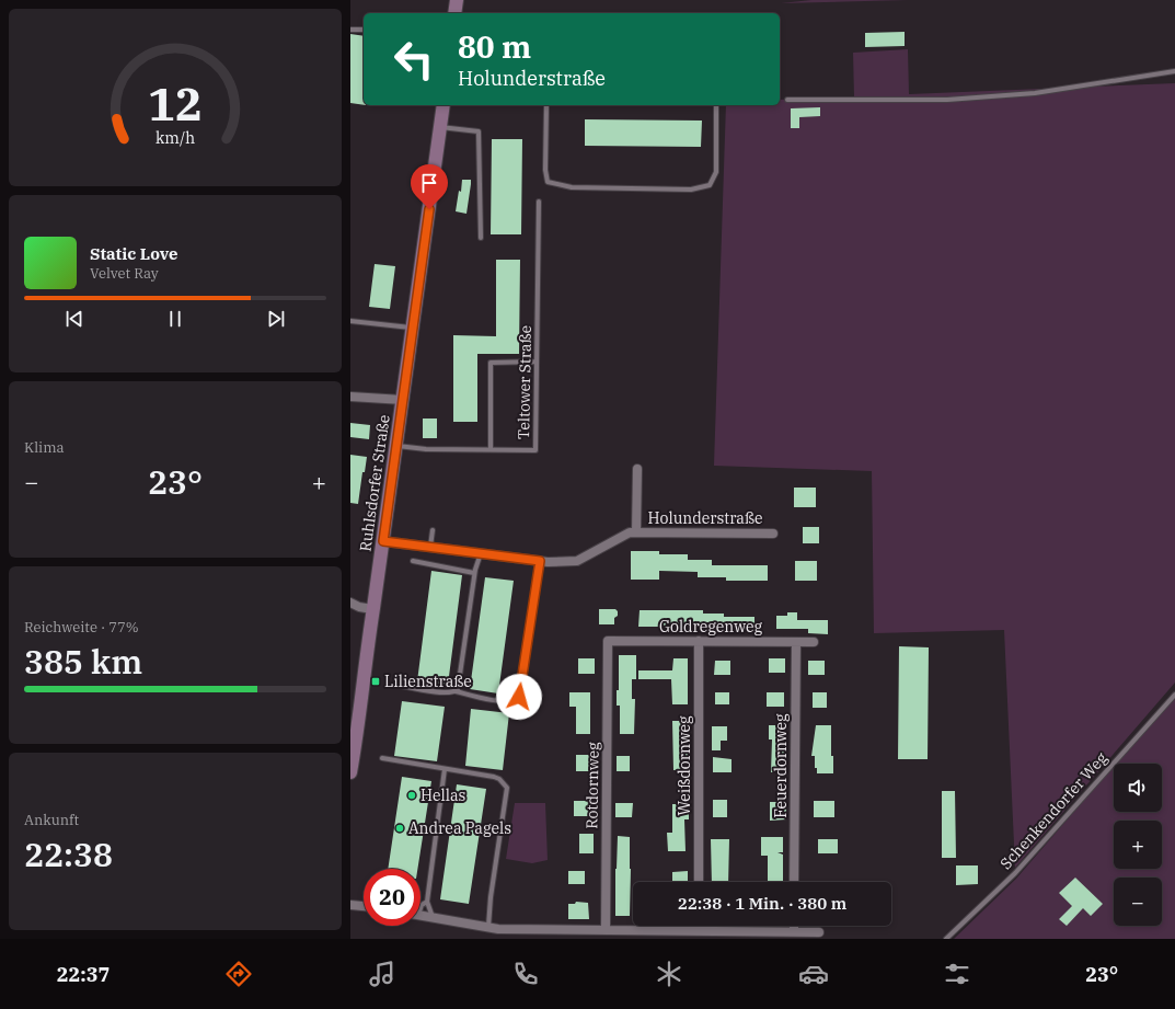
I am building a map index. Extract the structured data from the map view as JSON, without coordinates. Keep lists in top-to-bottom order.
{
  "streets": {
    "main road": ["Ruhlsdorfer Straße"],
    "street": [
      "Holunderstraße",
      "Goldregenweg",
      "Weißdornweg",
      "Feuerdornweg",
      "Rotdornweg"
    ],
    "lane": ["Teltower Straße", "Schenkendorfer Weg"]
  },
  "crossings": [
    ["Teltower Straße", "Ruhlsdorfer Straße"],
    ["Ruhlsdorfer Straße", "Holunderstraße"],
    ["Goldregenweg", "Weißdornweg"],
    ["Goldregenweg", "Feuerdornweg"],
    ["Goldregenweg", "Rotdornweg"]
  ],
  "places": {
    "transit": ["Lilienstraße"],
    "other": ["Hellas", "Andrea Pagels"]
  },
  "page": {
    "turn": ["80 m", "Holunderstraße"],
    "song": ["Static Love", "Velvet Ray"],
    "tile": [
      "Klima",
      ["Reichweite · 77%", "385 km"],
      ["Ankunft", "22:38"]
    ],
    "heat": ["−", "23°", "+"],
    "map_buttons": ["+", "−"],
    "limit": "20",
    "trip": "22:38 · 1 Min. · 380 m",
    "tabs": ["22:37", "23°"],
    "gauge": ["12", "km/h"]
  }
}
